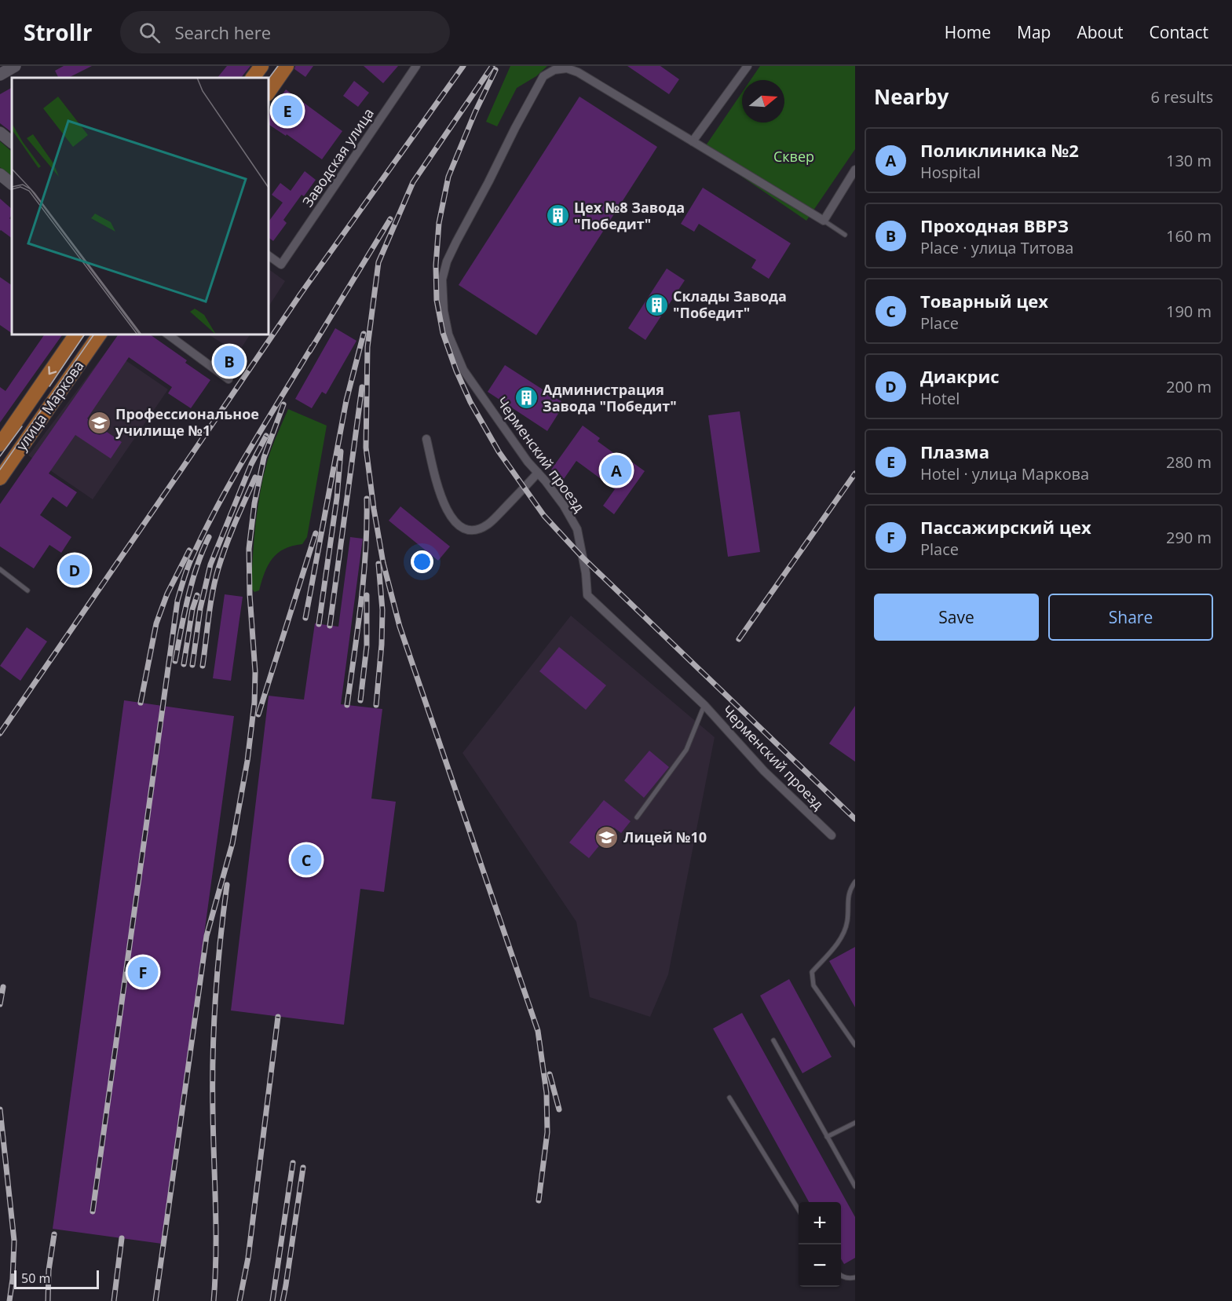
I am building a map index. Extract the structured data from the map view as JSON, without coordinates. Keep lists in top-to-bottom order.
{
  "streets": {
    "main road": ["улица Маркова"],
    "street": ["Заводская улица", "Черменский проезд"]
  },
  "parks": ["Сквер"],
  "places": {
    "building": ["Цех №8 Завода \"Победит\"", "Склады Завода \"Победит\"", "Администрация Завода \"Победит\""],
    "school or university": ["Профессиональное училище №1", "Лицей №10"]
  },
  "scale_bar": "50 m",
  "north": "right",
  "page": {
    "header": "Strollr",
    "search": "Search here",
    "nav": [
      "Home",
      "Map",
      "About",
      "Contact"
    ],
    "heading": ["Nearby", "6 results"],
    "pins": [
      "E",
      "B",
      "A",
      "D",
      "C",
      "F"
    ],
    "list": [
      {
        "mark": "A",
        "name": "Поликлиника №2",
        "note": "Hospital",
        "value": "130 m"
      },
      {
        "mark": "B",
        "name": "Проходная ВВРЗ",
        "note": "Place · улица Титова",
        "value": "160 m"
      },
      {
        "mark": "C",
        "name": "Товарный цех",
        "note": "Place",
        "value": "190 m"
      },
      {
        "mark": "D",
        "name": "Диакрис",
        "note": "Hotel",
        "value": "200 m"
      },
      {
        "mark": "E",
        "name": "Плазма",
        "note": "Hotel · улица Маркова",
        "value": "280 m"
      },
      {
        "mark": "F",
        "name": "Пассажирский цех",
        "note": "Place",
        "value": "290 m"
      }
    ],
    "buttons": ["Save", "Share"],
    "map_buttons": ["+", "−"],
    "scale": "50 m"
  }
}
